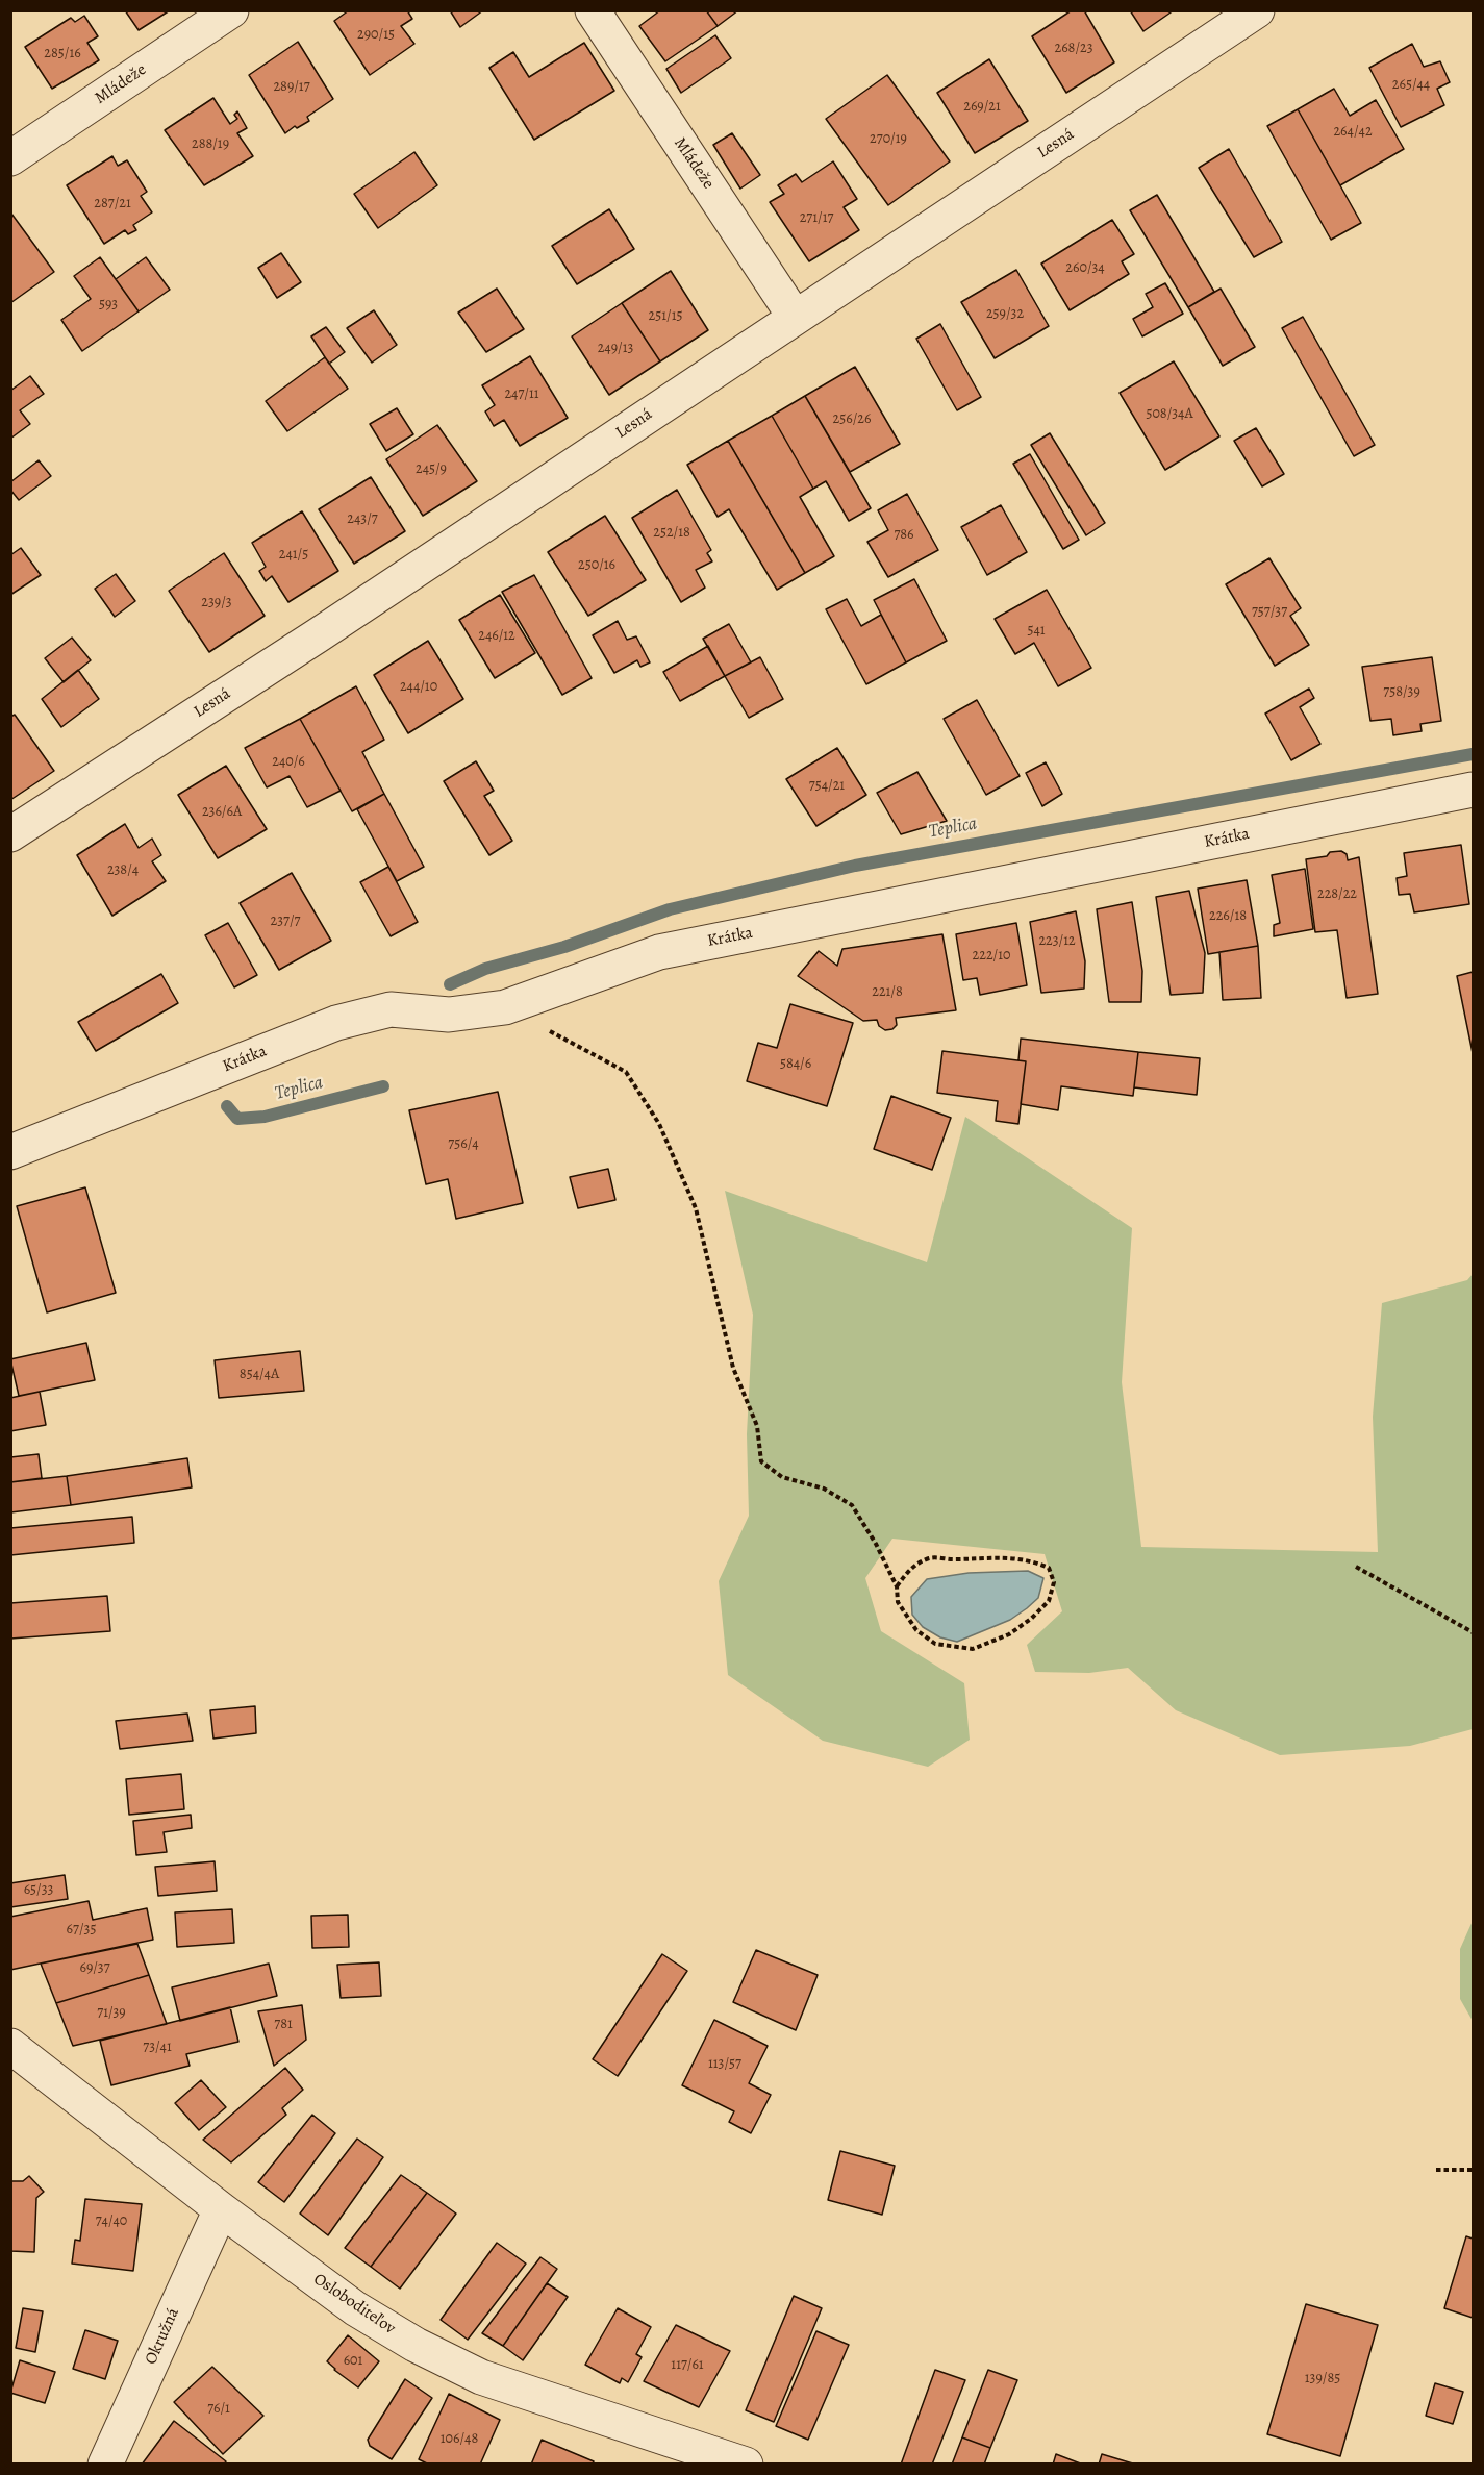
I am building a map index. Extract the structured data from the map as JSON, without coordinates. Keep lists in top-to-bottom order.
{
  "streets": {
    "street": [
      "Mládeže",
      "Lesná",
      "Krátka",
      "Osloboditeľov",
      "Okružná"
    ]
  },
  "crossings": [
    ["Mládeže", "Lesná"],
    ["Osloboditeľov", "Okružná"]
  ],
  "water": ["Teplica"],
  "house_numbers": [
    "290/15",
    "268/23",
    "285/16",
    "265/44",
    "289/17",
    "269/21",
    "264/42",
    "270/19",
    "288/19",
    "287/21",
    "271/17",
    "260/34",
    "593",
    "259/32",
    "251/15",
    "249/13",
    "247/11",
    "508/34A",
    "256/26",
    "245/9",
    "243/7",
    "252/18",
    "786",
    "241/5",
    "250/16",
    "239/3",
    "757/37",
    "541",
    "246/12",
    "244/10",
    "758/39",
    "240/6",
    "754/21",
    "236/6A",
    "238/4",
    "228/22",
    "226/18",
    "237/7",
    "223/12",
    "222/10",
    "221/8",
    "584/6",
    "756/4",
    "854/4A",
    "65/33",
    "67/35",
    "69/37",
    "71/39",
    "781",
    "73/41",
    "113/57",
    "74/40",
    "601",
    "117/61",
    "139/85",
    "76/1",
    "106/48"
  ]
}
